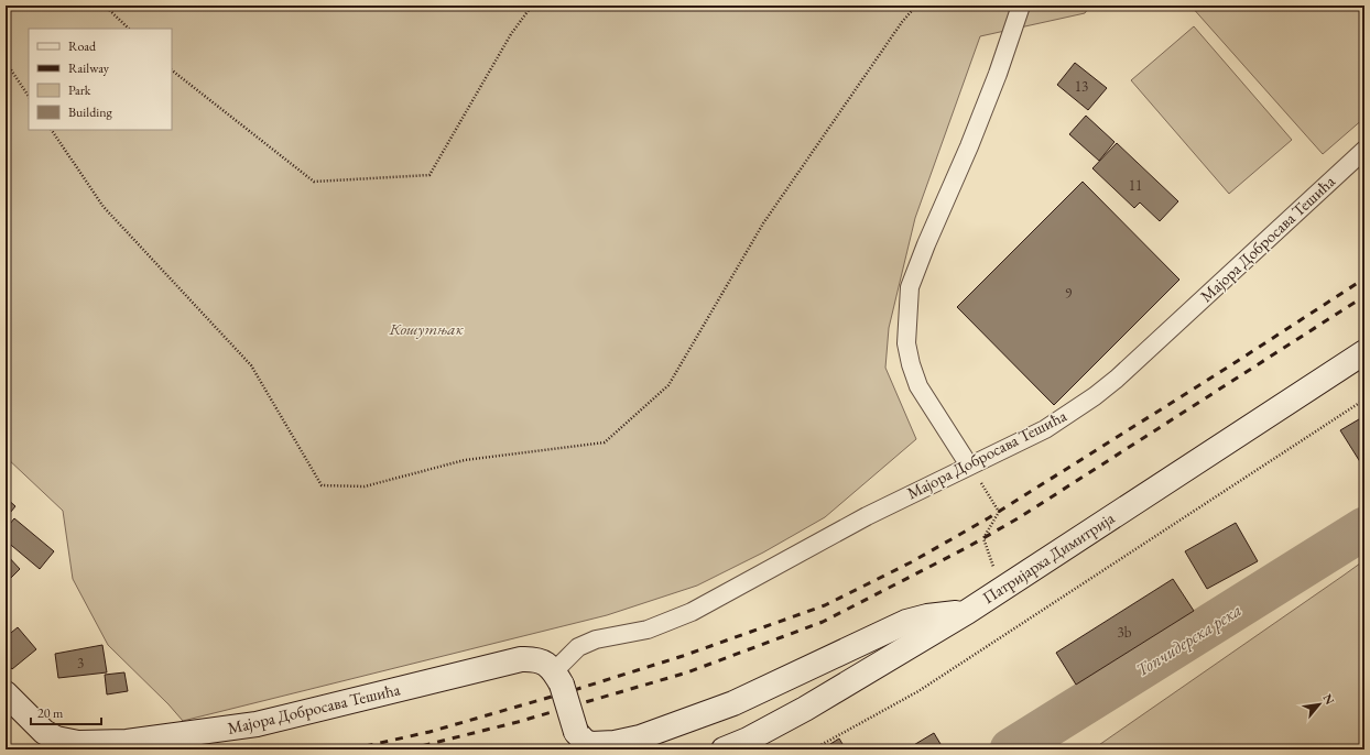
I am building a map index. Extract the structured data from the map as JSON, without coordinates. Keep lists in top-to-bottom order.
{
  "streets": {
    "street": ["Мајора Добросава Тешића", "Патријарха Димитрија"]
  },
  "water": ["Топчидерска река"],
  "parks": ["Кошутњак"],
  "house_numbers": [
    "13",
    "11",
    "9",
    "3b",
    "3"
  ],
  "legend": [
    "Road",
    "Railway",
    "Park",
    "Building"
  ],
  "scale_bar": "20 m",
  "north": "top right"
}
